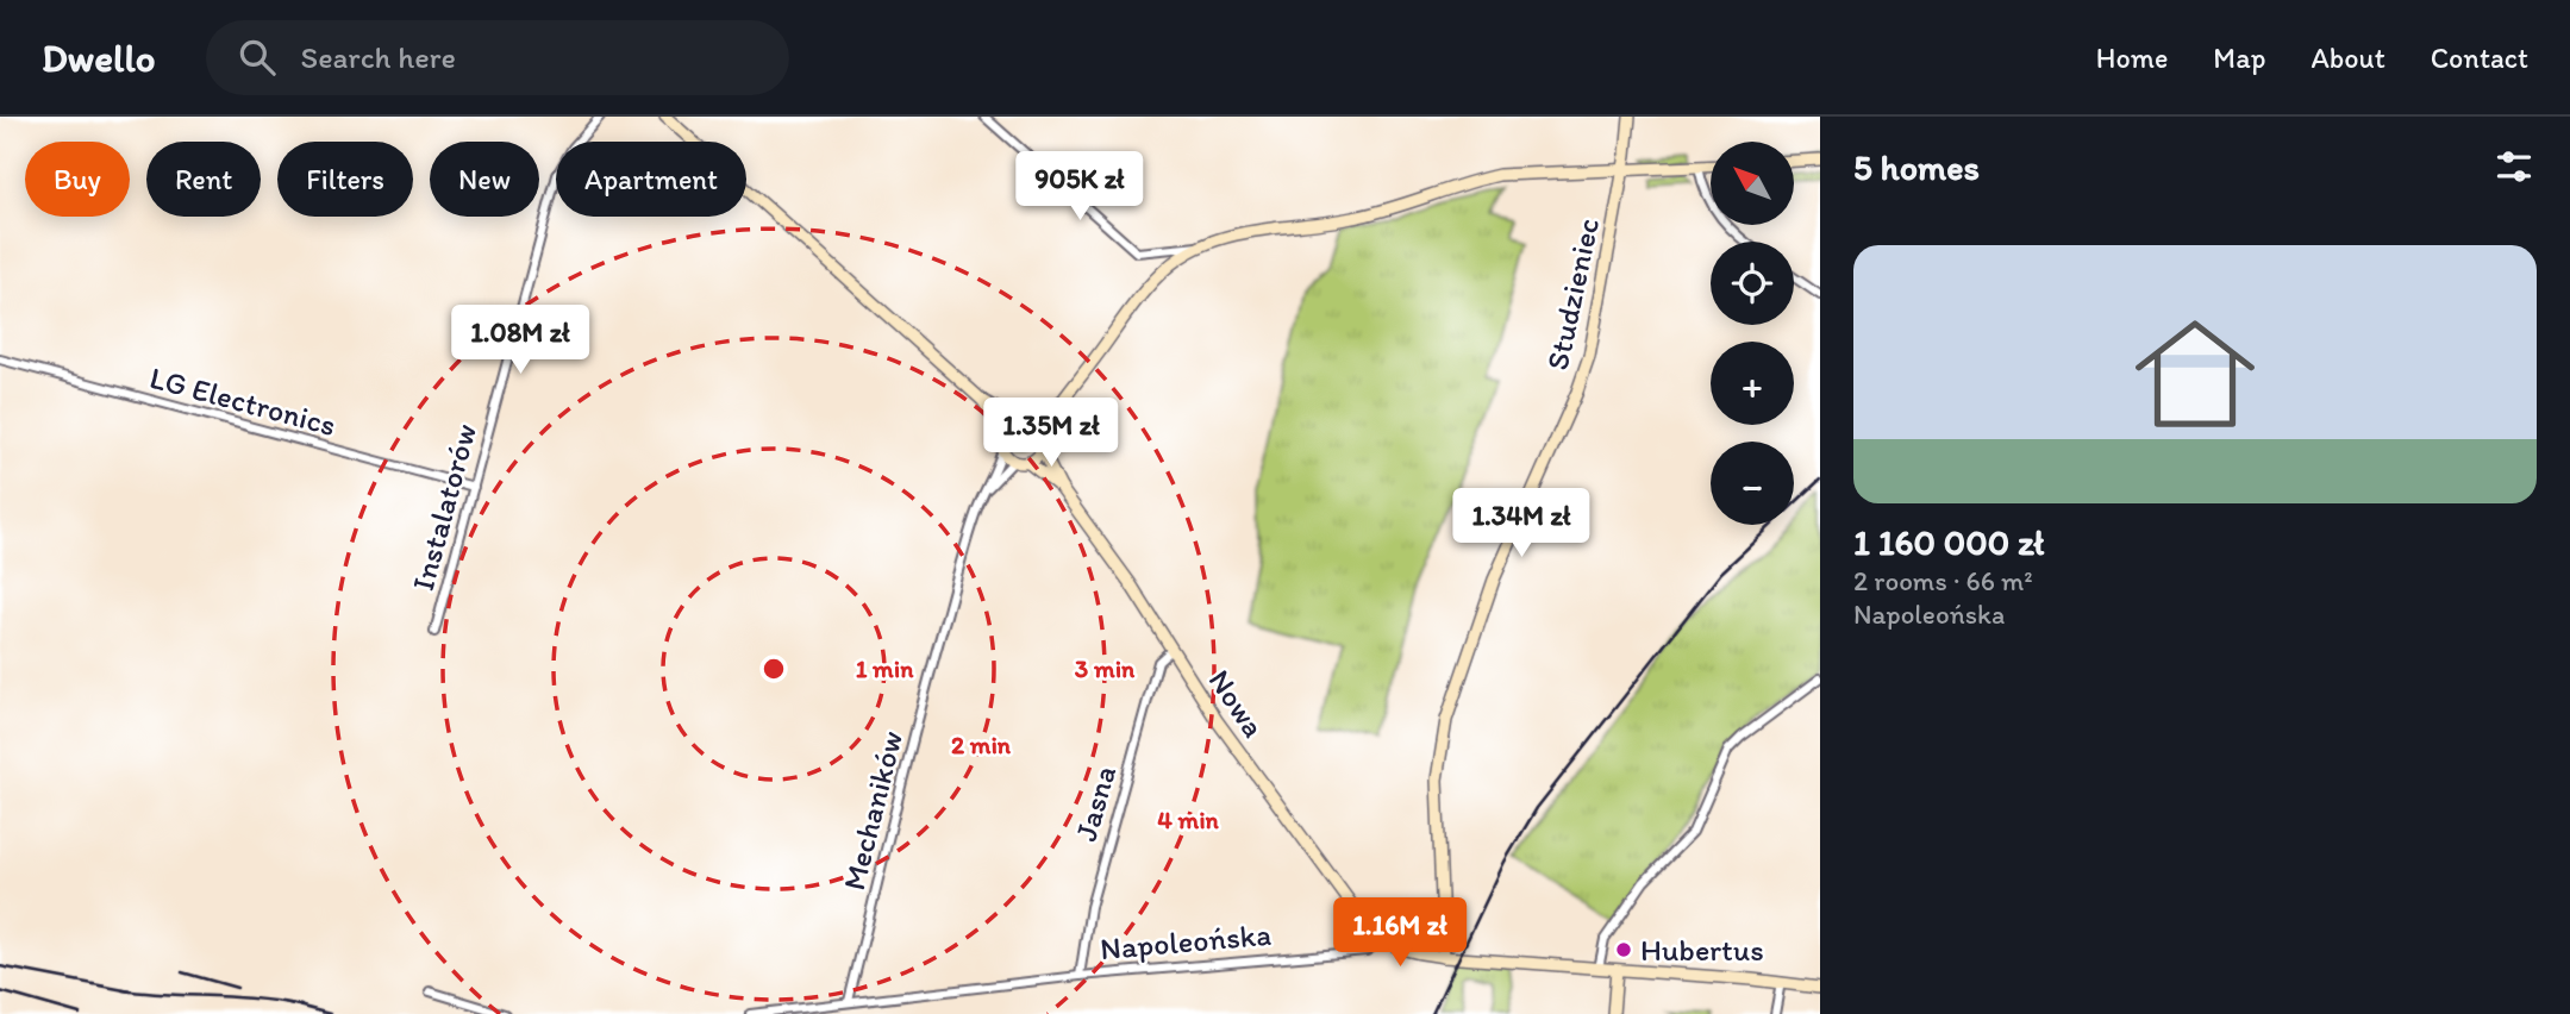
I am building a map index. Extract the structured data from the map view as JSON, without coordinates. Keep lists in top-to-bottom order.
{
  "streets": {
    "street": [
      "Studzieniec",
      "LG Electronics",
      "Instalatorów",
      "Nowa",
      "Jasna",
      "Mechaników",
      "Napoleońska"
    ]
  },
  "crossings": [
    ["LG Electronics", "Instalatorów"],
    ["Nowa", "Jasna"],
    ["Nowa", "Mechaników"],
    ["Nowa", "Napoleońska"],
    ["Jasna", "Napoleońska"],
    ["Mechaników", "Napoleońska"]
  ],
  "places": ["Hubertus"],
  "north": "top left",
  "page": {
    "header": "Dwello",
    "search": "Search here",
    "nav": [
      "Home",
      "Map",
      "About",
      "Contact"
    ],
    "heading": "5 homes",
    "map_buttons": ["+", "−"],
    "chip": [
      "Buy",
      "Rent",
      "Filters",
      "New",
      "Apartment"
    ],
    "price": [
      "905K zł",
      "1.08M zł",
      "1.35M zł",
      "1.34M zł",
      "1.16M zł"
    ],
    "list": [
      {
        "name": "1 160 000 zł",
        "note": "2 rooms · 66 m² · Napoleońska"
      }
    ]
  },
  "rings": [
    "1 min",
    "3 min",
    "2 min",
    "4 min"
  ]
}
